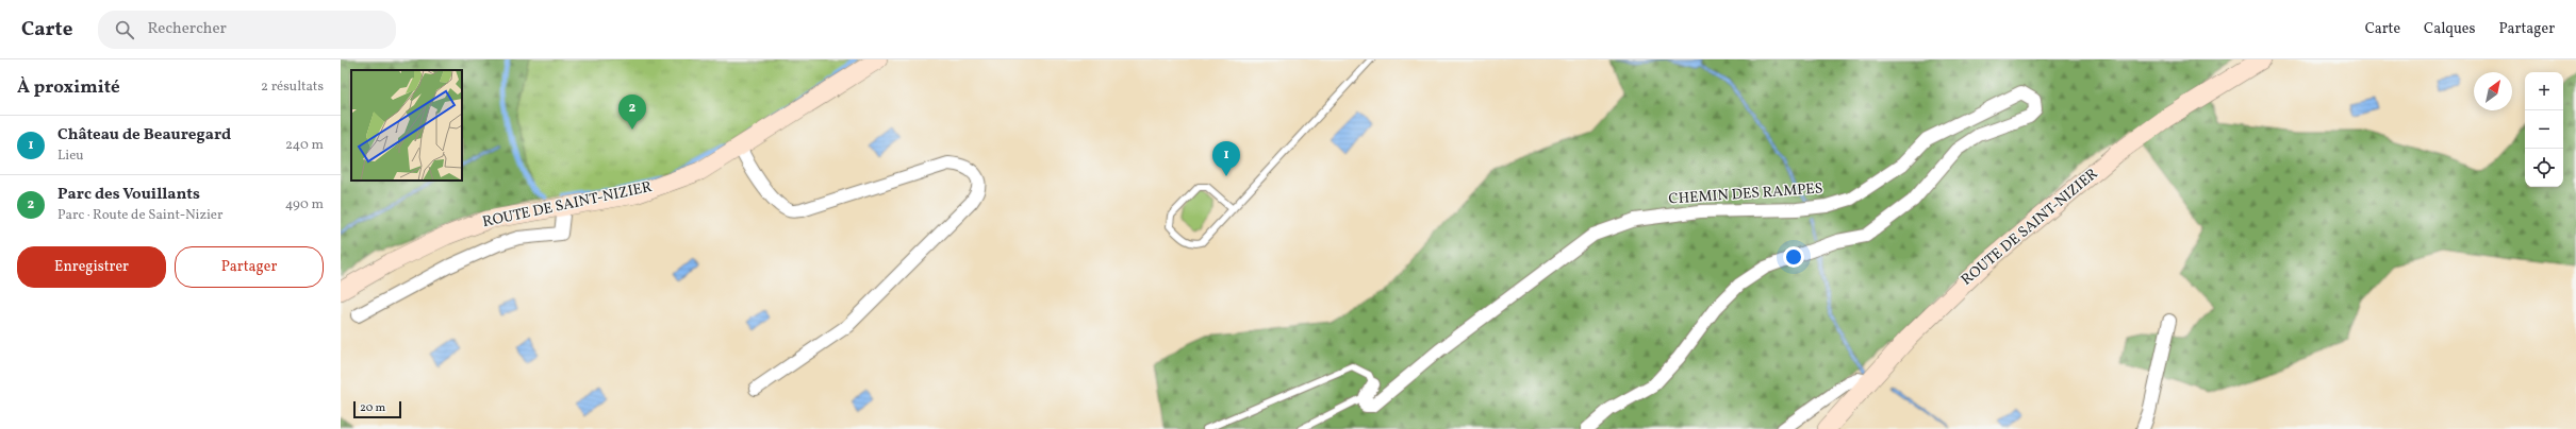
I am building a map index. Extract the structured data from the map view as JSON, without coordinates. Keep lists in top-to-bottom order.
{
  "streets": {
    "main road": ["ROUTE DE SAINT-NIZIER"],
    "street": ["CHEMIN DES RAMPES"]
  },
  "scale_bar": "20 m",
  "north": "top right",
  "page": {
    "header": "Carte",
    "search": "Rechercher",
    "nav": ["Carte", "Calques", "Partager"],
    "heading": ["À proximité", "2 résultats"],
    "map_buttons": ["+", "−"],
    "pins": ["2", "1"],
    "list": [
      {
        "mark": "1",
        "name": "Château de Beauregard",
        "note": "Lieu",
        "value": "240 m"
      },
      {
        "mark": "2",
        "name": "Parc des Vouillants",
        "note": "Parc · Route de Saint-Nizier",
        "value": "490 m"
      }
    ],
    "buttons": ["Enregistrer", "Partager"],
    "scale": "20 m"
  }
}
